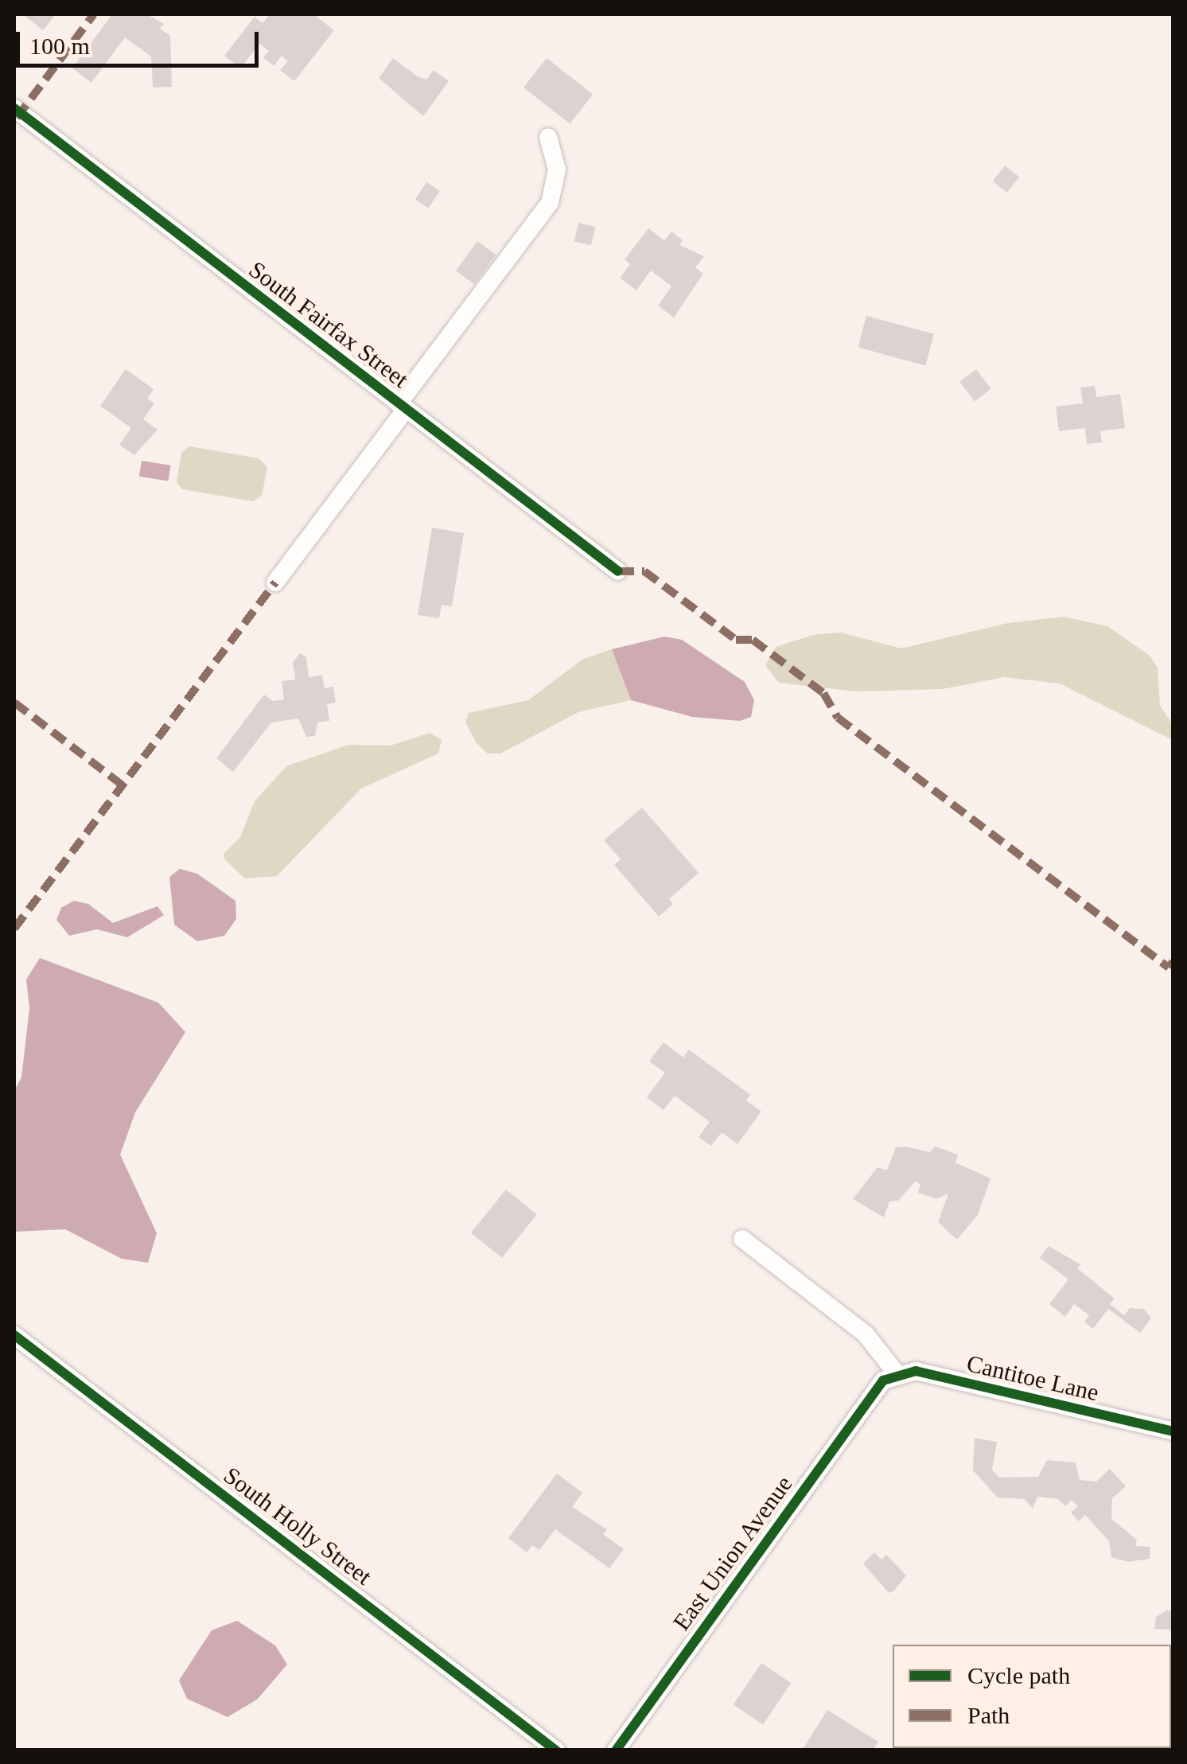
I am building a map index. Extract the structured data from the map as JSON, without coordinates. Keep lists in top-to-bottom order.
{
  "streets": {
    "street": [
      "South Fairfax Street",
      "Cantitoe Lane",
      "South Holly Street",
      "East Union Avenue"
    ]
  },
  "crossings": [
    ["Cantitoe Lane", "East Union Avenue"]
  ],
  "legend": ["Cycle path", "Path"],
  "scale_bar": "100 m"
}
